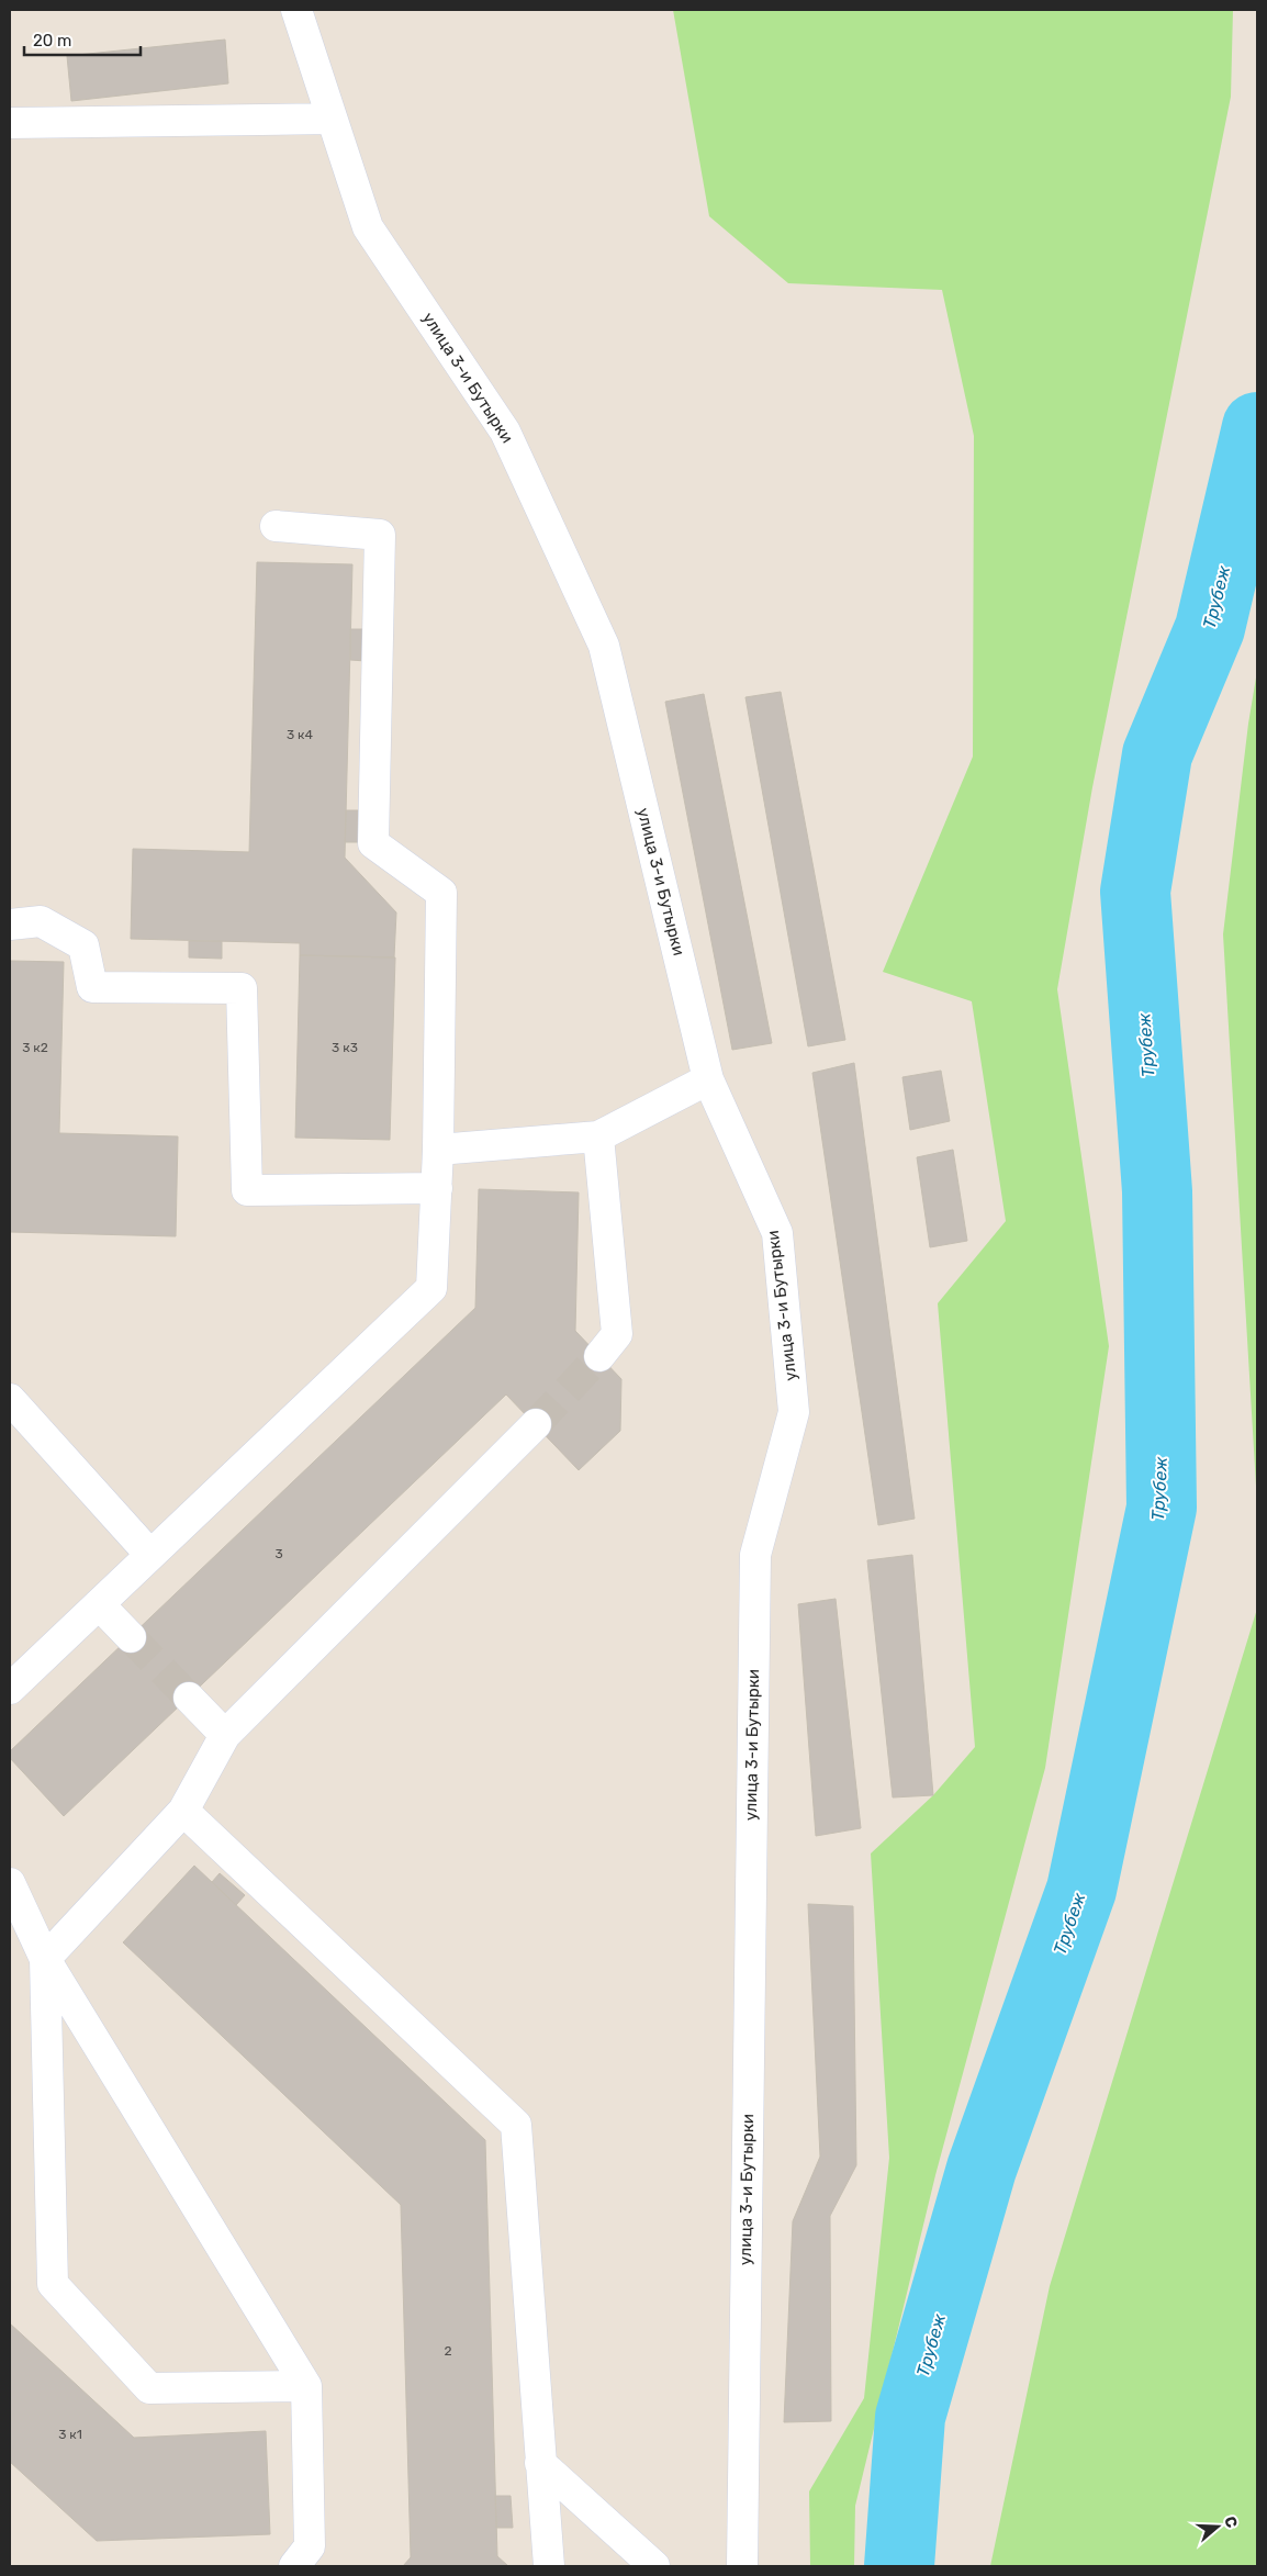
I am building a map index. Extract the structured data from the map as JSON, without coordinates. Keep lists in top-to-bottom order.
{
  "streets": {
    "street": ["улица 3-и Бутырки"]
  },
  "water": ["Трубеж"],
  "house_numbers": [
    "3 к4",
    "3 к2",
    "3 к3",
    "3",
    "2",
    "3 к1"
  ],
  "scale_bar": "20 m",
  "north": "right"
}
